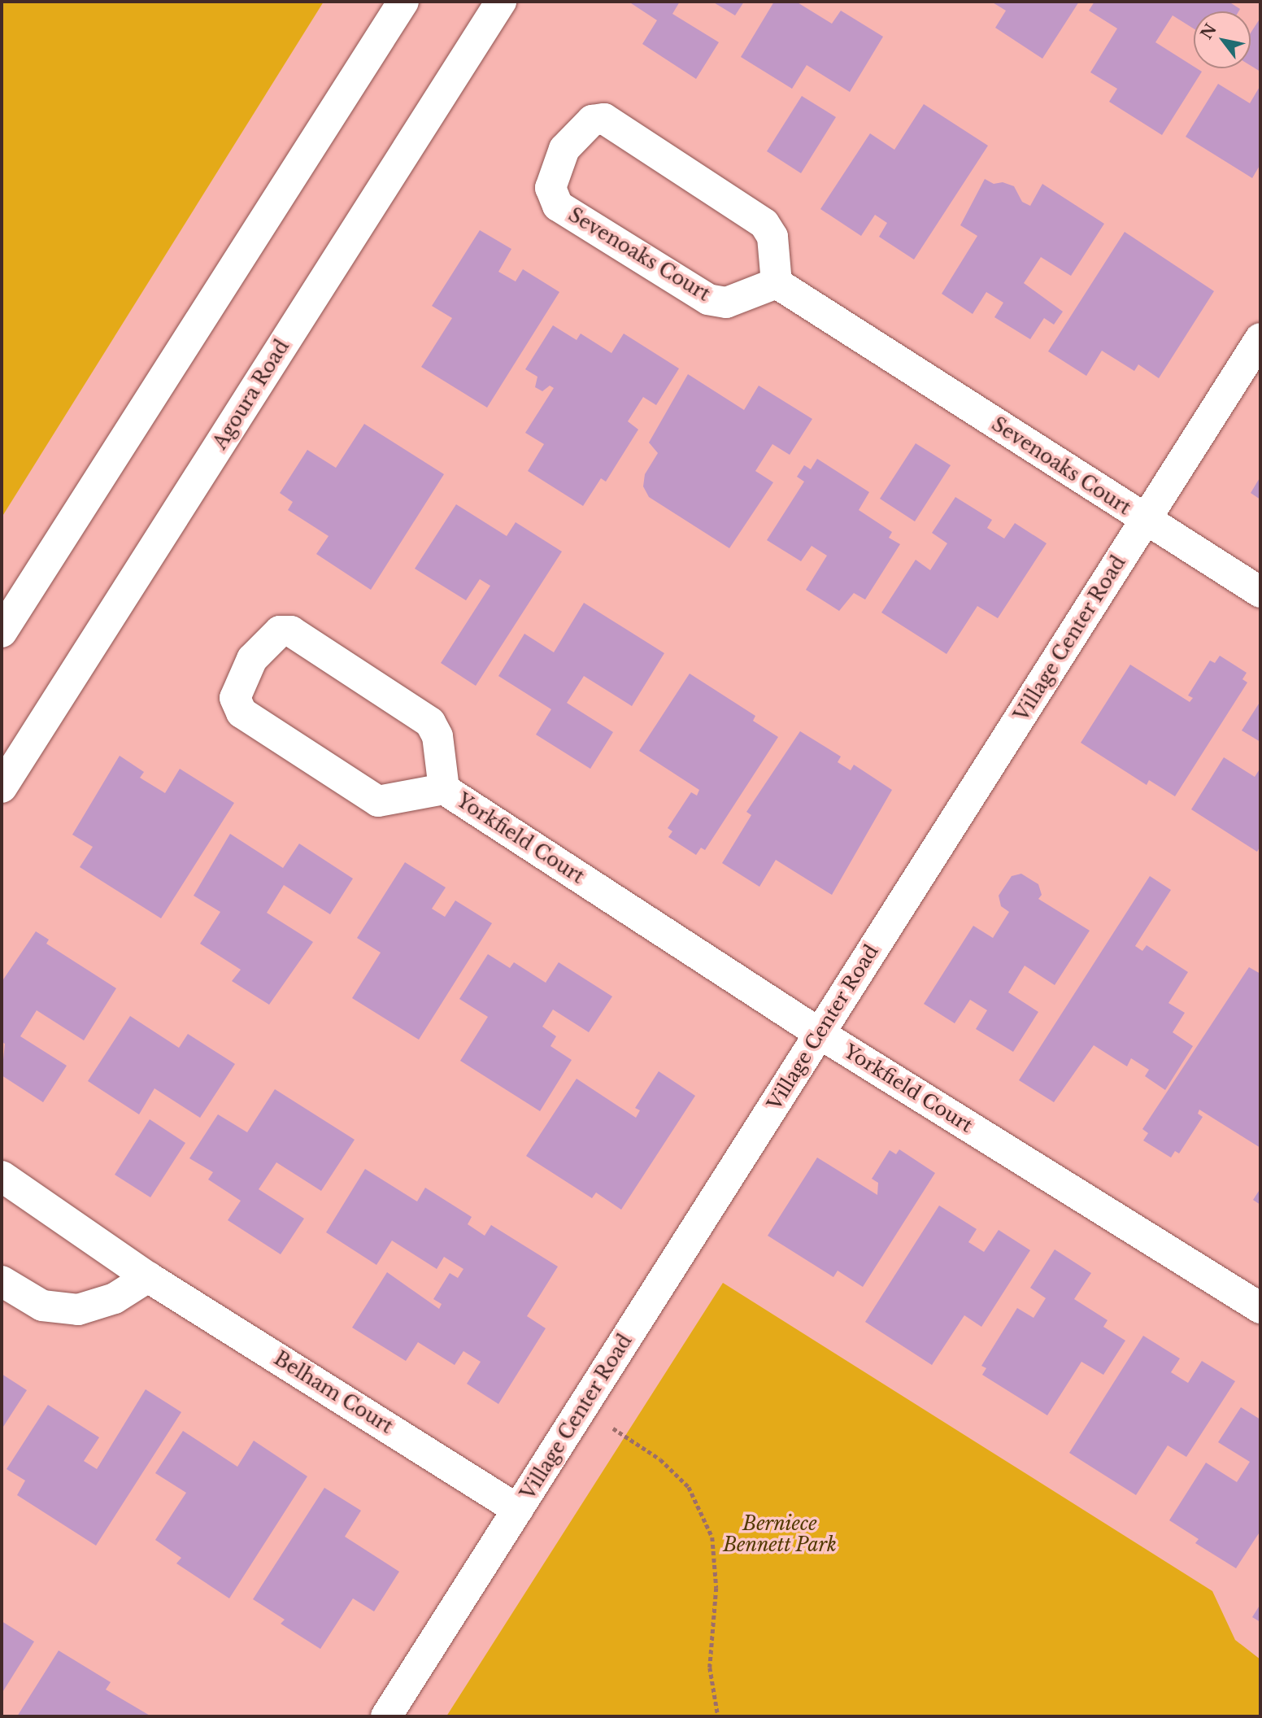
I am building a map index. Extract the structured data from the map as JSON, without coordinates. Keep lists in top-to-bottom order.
{
  "streets": {
    "street": [
      "Sevenoaks Court",
      "Agoura Road",
      "Village Center Road",
      "Yorkfield Court",
      "Belham Court"
    ]
  },
  "crossings": [
    ["Sevenoaks Court", "Village Center Road"],
    ["Village Center Road", "Yorkfield Court"],
    ["Village Center Road", "Belham Court"]
  ],
  "parks": ["Berniece Bennett Park"],
  "north": "top left"
}
